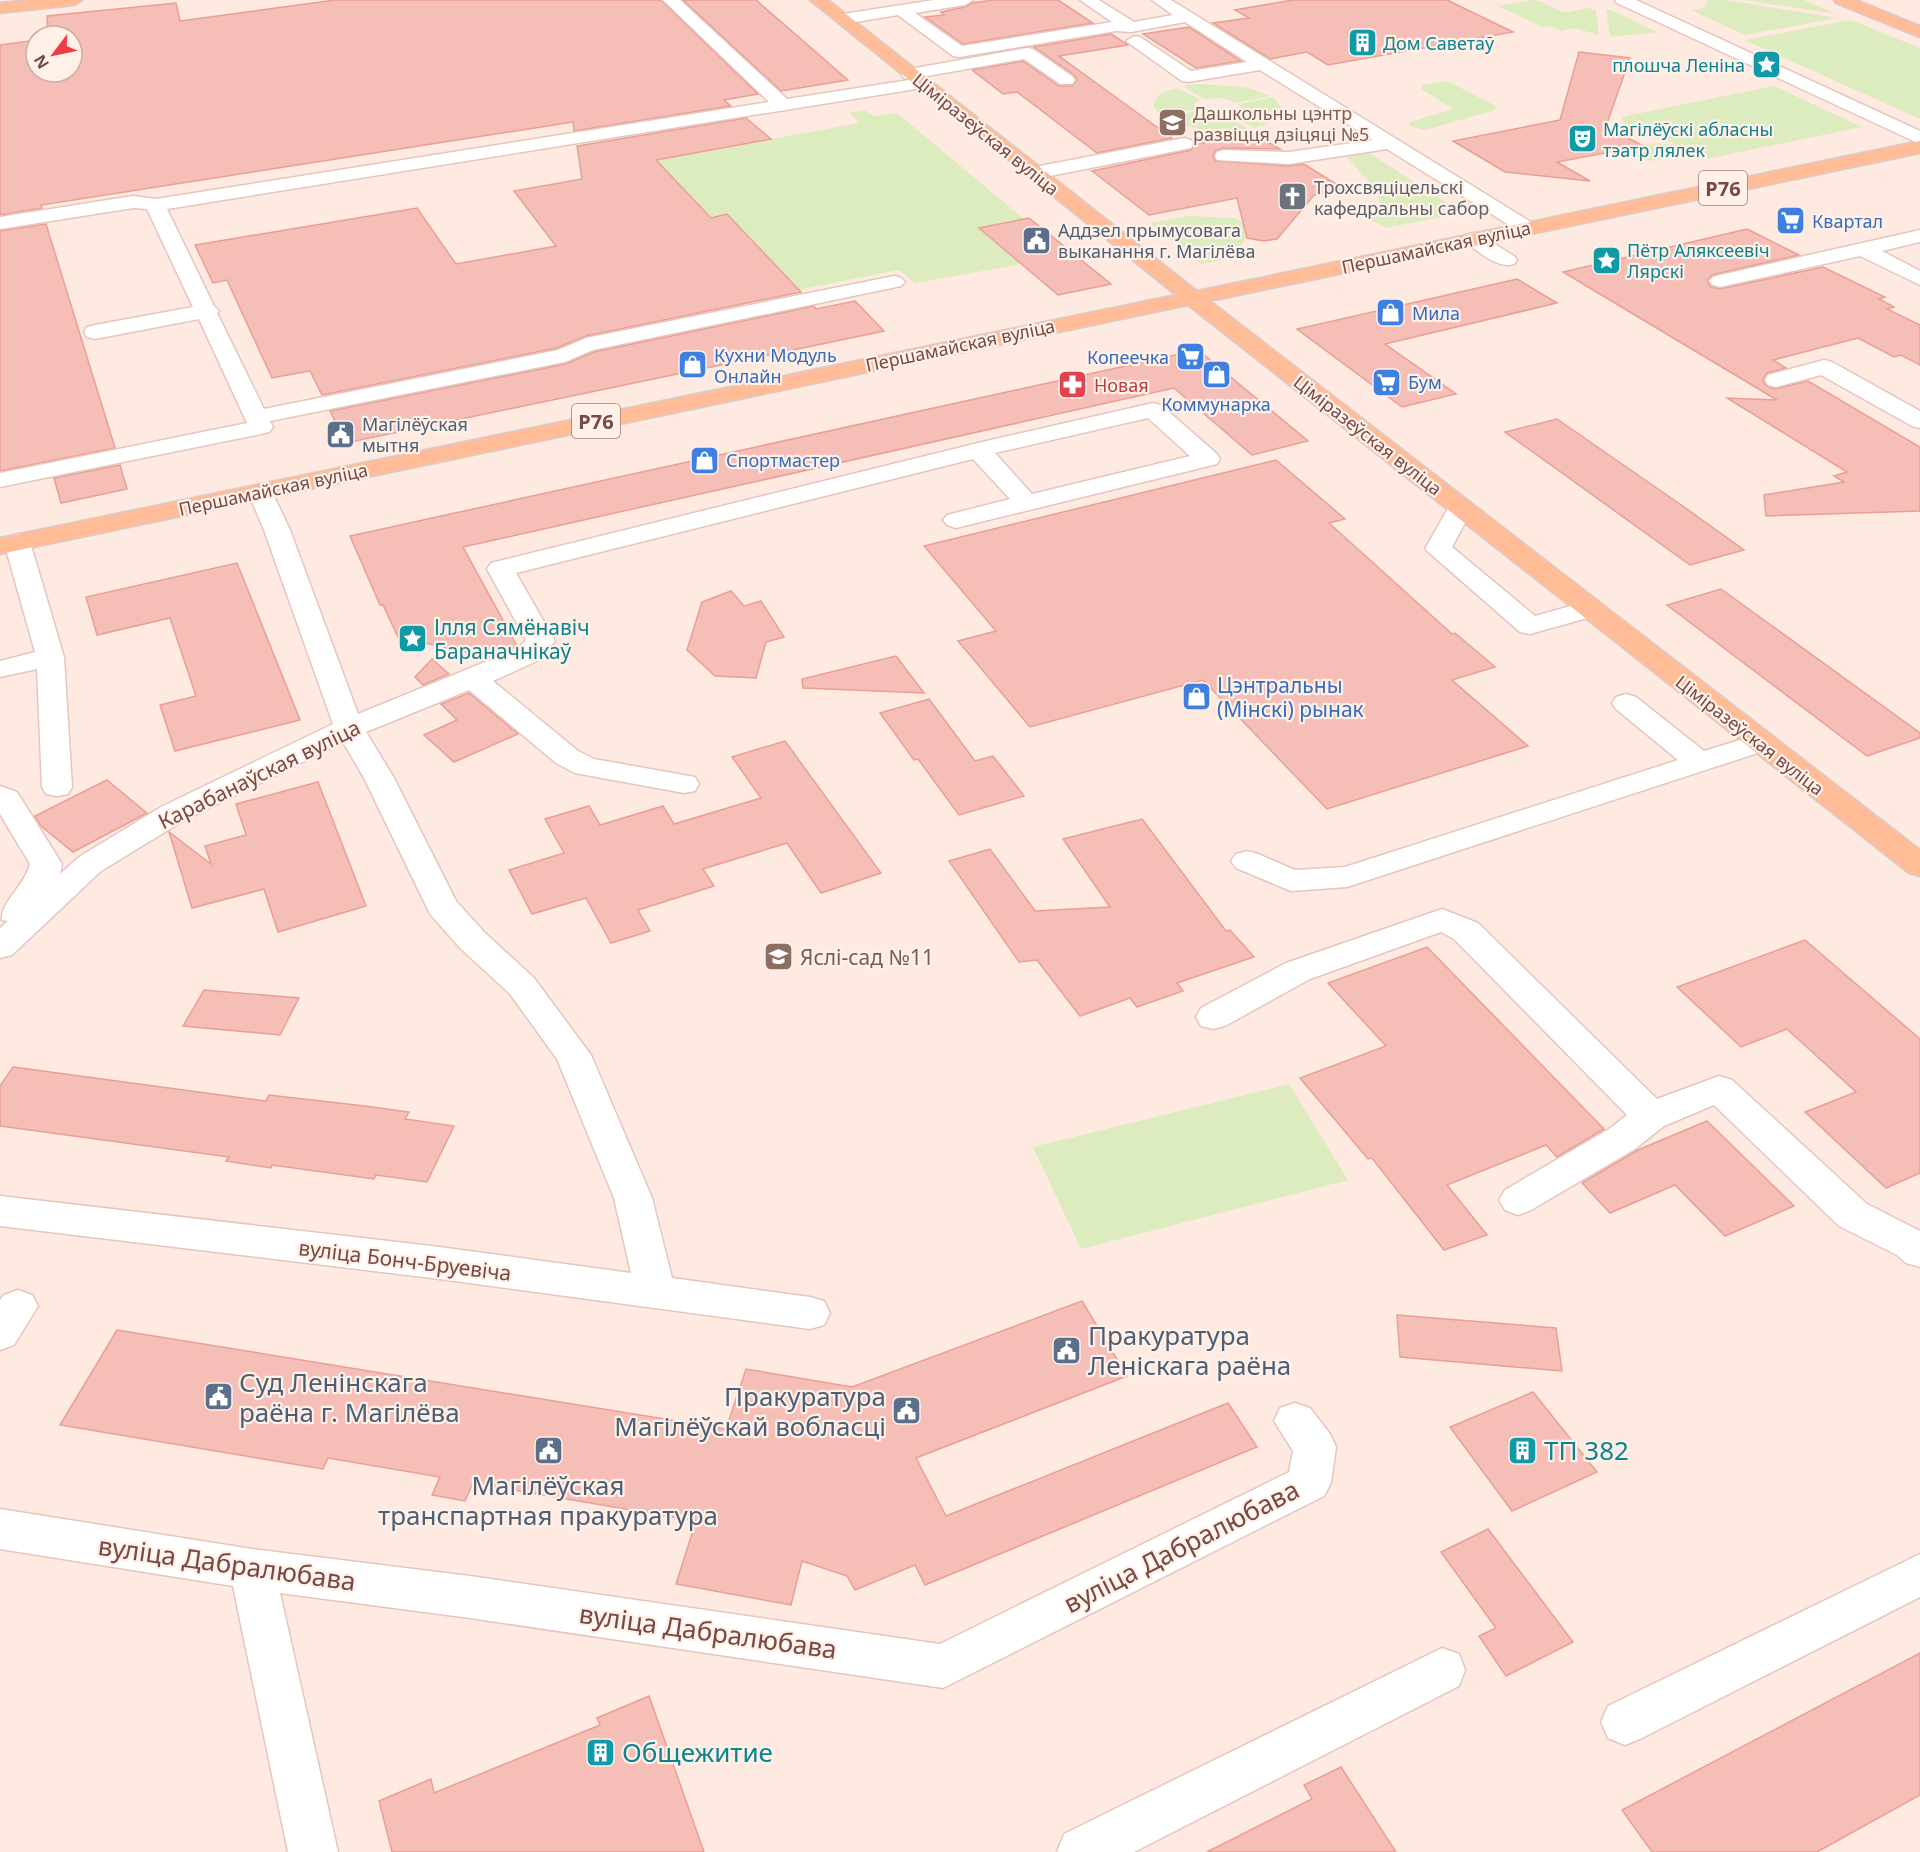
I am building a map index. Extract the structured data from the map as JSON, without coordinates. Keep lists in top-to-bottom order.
{
  "streets": {
    "main road": ["Ціміразеўская вуліца", "Р76", "Першамайская вуліца"],
    "street": ["Карабанаўская вуліца", "вуліца Бонч-Бруевіча", "вуліца Дабралюбава"]
  },
  "crossings": [
    ["Ціміразеўская вуліца", "Першамайская вуліца"]
  ],
  "places": {
    "building": ["Дом Саветаў", "ТП 382", "Общежитие"],
    "place": ["плошча Леніна", "Пётр Аляксеевіч Лярскі", "Ілля Сямёнавіч Бараначнікаў"],
    "school or university": ["Дашкольны цэнтр развіцця дзіцяці №5", "Яслі-сад №11"],
    "theatre": ["Магілёўскі абласны тэатр лялек"],
    "church": ["Трохсвяціцельскі кафедральны сабор"],
    "supermarket": ["Квартал", "Копеечка", "Бум"],
    "public building": [
      "Аддзел прымусовага выканання г. Магілёва",
      "Магілёўская мытня",
      "Пракуратура Леніскага раёна",
      "Суд Ленінскага раёна г. Магілёва",
      "Пракуратура Магілёўскай вобласці",
      "Магілёўская транспартная пракуратура"
    ],
    "shop": [
      "Мила",
      "Кухни Модуль Онлайн",
      "Коммунарка",
      "Спортмастер",
      "Цэнтральны (Мінскі) рынак"
    ],
    "pharmacy": ["Новая"]
  },
  "north": "bottom left"
}
